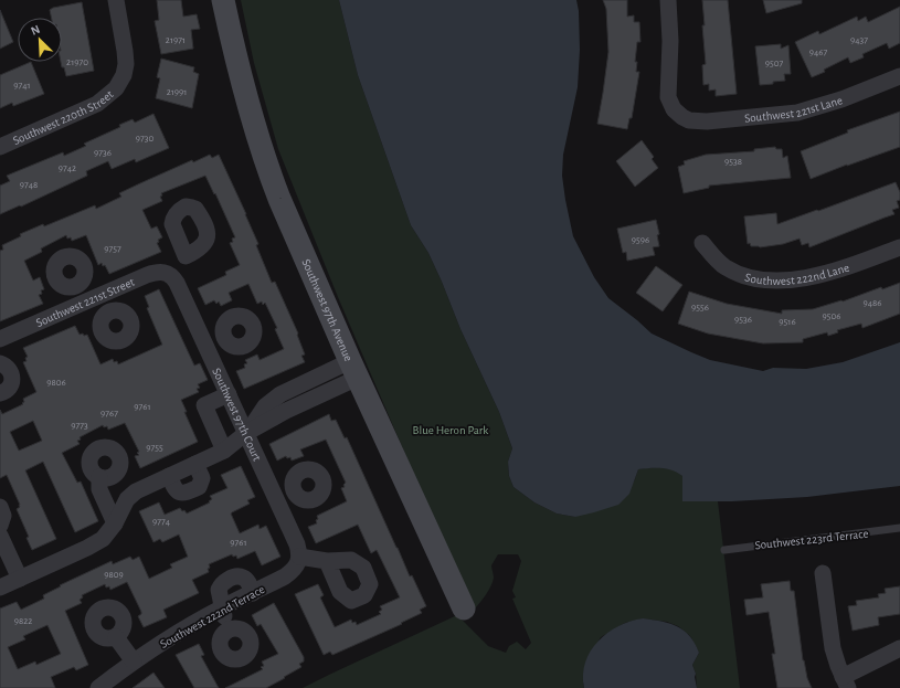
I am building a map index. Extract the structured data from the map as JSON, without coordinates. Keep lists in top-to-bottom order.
{
  "streets": {
    "street": [
      "Southwest 221st Lane",
      "Southwest 220th Street",
      "Southwest 222nd Lane",
      "Southwest 221st Street",
      "Southwest 97th Avenue",
      "Southwest 97th Court",
      "Southwest 222nd Terrace"
    ],
    "lane": ["Southwest 223rd Terrace"]
  },
  "crossings": [
    ["Southwest 221st Street", "Southwest 97th Court"],
    ["Southwest 97th Court", "Southwest 222nd Terrace"]
  ],
  "parks": ["Blue Heron Park"],
  "house_numbers": [
    "21971",
    "9437",
    "9467",
    "21970",
    "9507",
    "9741",
    "21991",
    "9730",
    "9736",
    "9538",
    "9742",
    "9748",
    "9596",
    "9757",
    "9486",
    "9556",
    "9506",
    "9536",
    "9516",
    "9806",
    "9761",
    "9767",
    "9773",
    "9755",
    "9774",
    "9761",
    "9809",
    "9822"
  ],
  "north": "top left"
}
